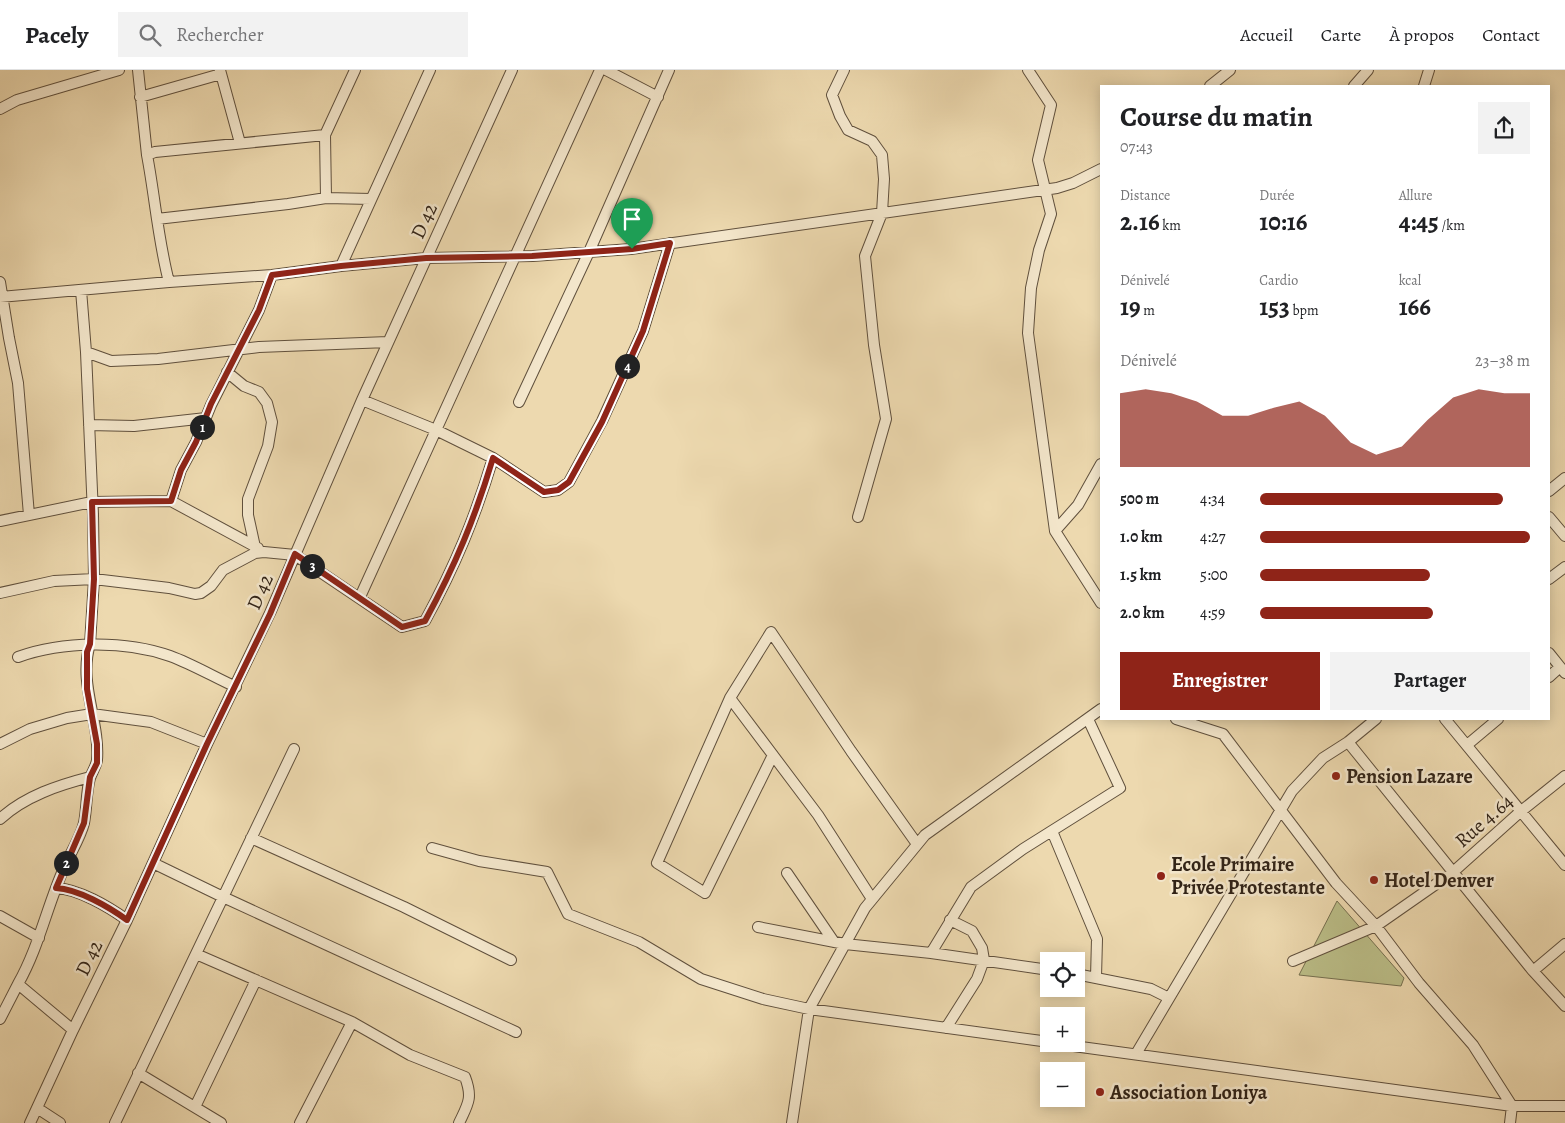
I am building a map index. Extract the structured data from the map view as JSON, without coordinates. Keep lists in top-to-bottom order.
{
  "streets": {
    "street": ["D 42", "Rue 4.64"]
  },
  "places": [
    "Pension Lazare",
    "Ecole Primaire Privée Protestante",
    "Hotel Denver",
    "Association Loniya"
  ],
  "page": {
    "header": "Pacely",
    "search": "Rechercher",
    "nav": [
      "Accueil",
      "Carte",
      "À propos",
      "Contact"
    ],
    "heading": ["Course du matin", "07:43"],
    "stats": [
      ["Distance", "2.16 km"],
      ["Durée", "10:16"],
      ["Allure", "4:45 /km"],
      ["Dénivelé", "19 m"],
      ["Cardio", "153 bpm"],
      ["kcal", "166"]
    ],
    "chart": ["Dénivelé", "23–38 m"],
    "pins": [
      "4",
      "1",
      "3",
      "2"
    ],
    "list": [
      {
        "name": "500 m",
        "note": "4:34"
      },
      {
        "name": "1.0 km",
        "note": "4:27"
      },
      {
        "name": "1.5 km",
        "note": "5:00"
      },
      {
        "name": "2.0 km",
        "note": "4:59"
      }
    ],
    "buttons": ["Enregistrer", "Partager"],
    "map_buttons": ["+", "−"]
  }
}
